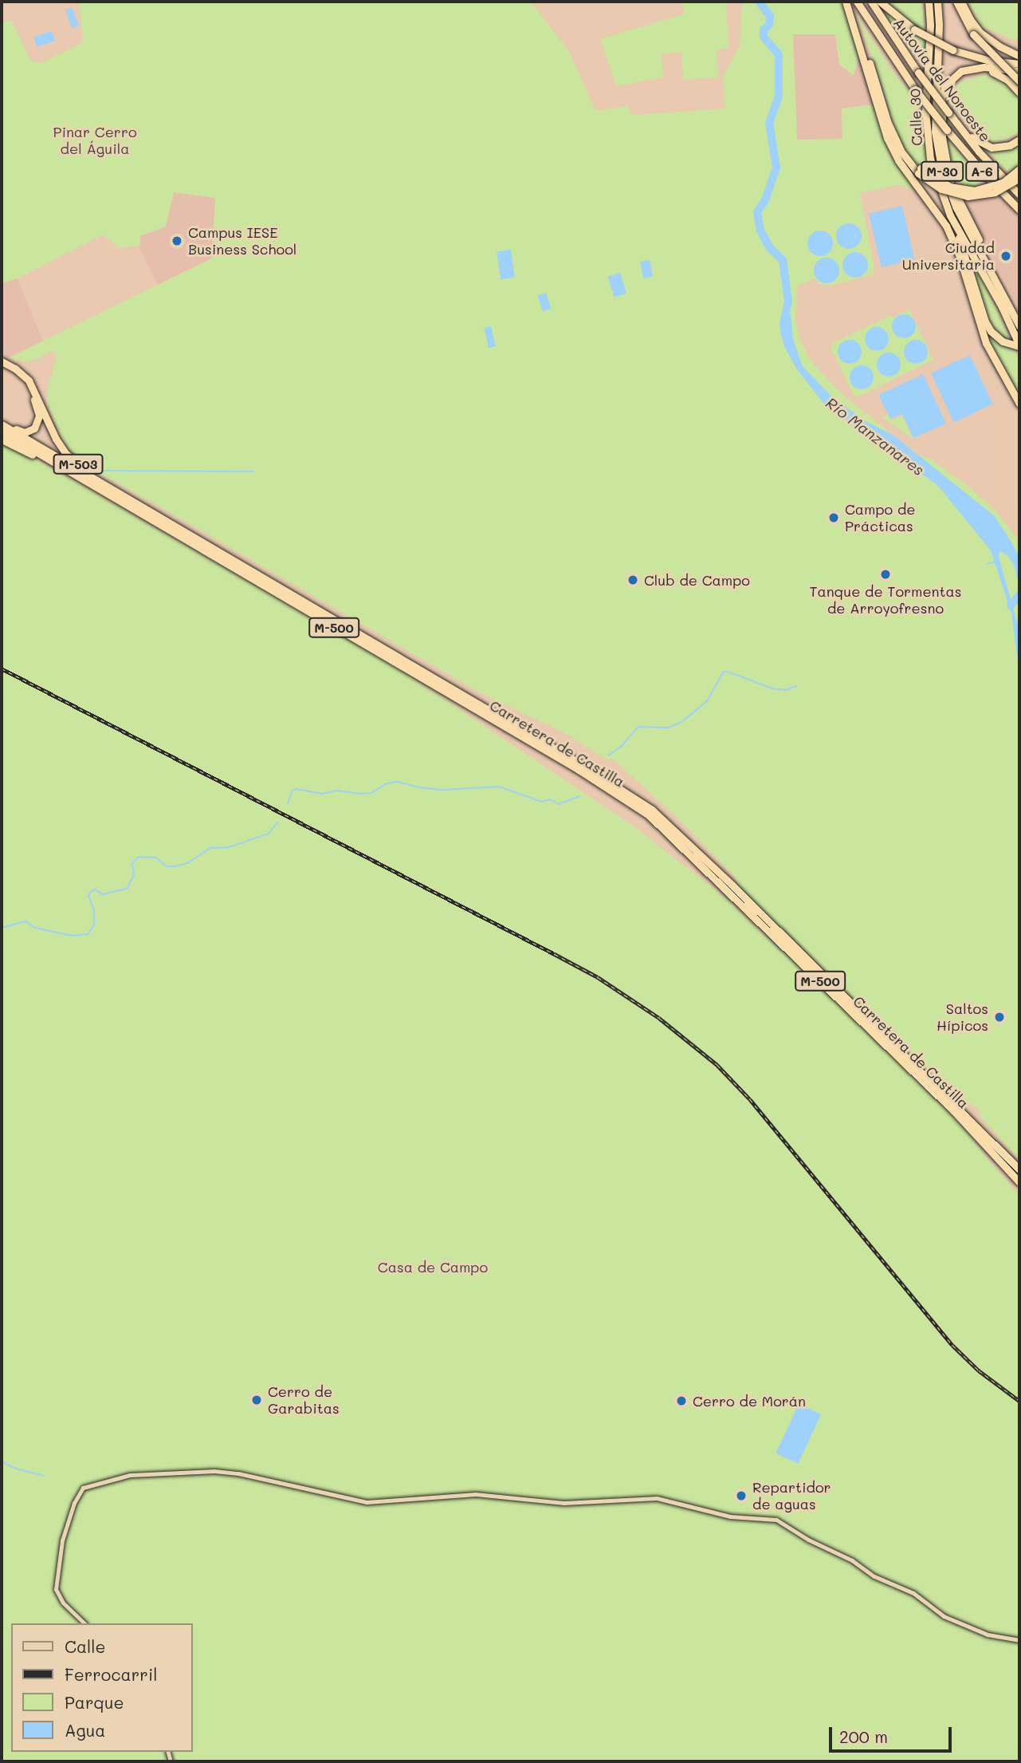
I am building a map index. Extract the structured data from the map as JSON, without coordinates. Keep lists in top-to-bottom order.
{
  "streets": {
    "highway": [
      "Autovía del Noroeste",
      "Calle 30",
      "M-30",
      "A-6",
      "M-503",
      "M-500",
      "Carretera de Castilla"
    ]
  },
  "crossings": [
    ["M-503", "M-500"],
    ["M-503", "Carretera de Castilla"],
    ["M-500", "Carretera de Castilla"]
  ],
  "water": ["Río Manzanares"],
  "parks": ["Pinar Cerro del Águila", "Casa de Campo"],
  "places": [
    "Campus IESE Business School",
    "Ciudad Universitaria",
    "Campo de Prácticas",
    "Tanque de Tormentas de Arroyofresno",
    "Club de Campo",
    "Saltos Hípicos",
    "Cerro de Garabitas",
    "Cerro de Morán",
    "Repartidor de aguas"
  ],
  "legend": [
    "Calle",
    "Ferrocarril",
    "Parque",
    "Agua"
  ],
  "scale_bar": "200 m"
}
